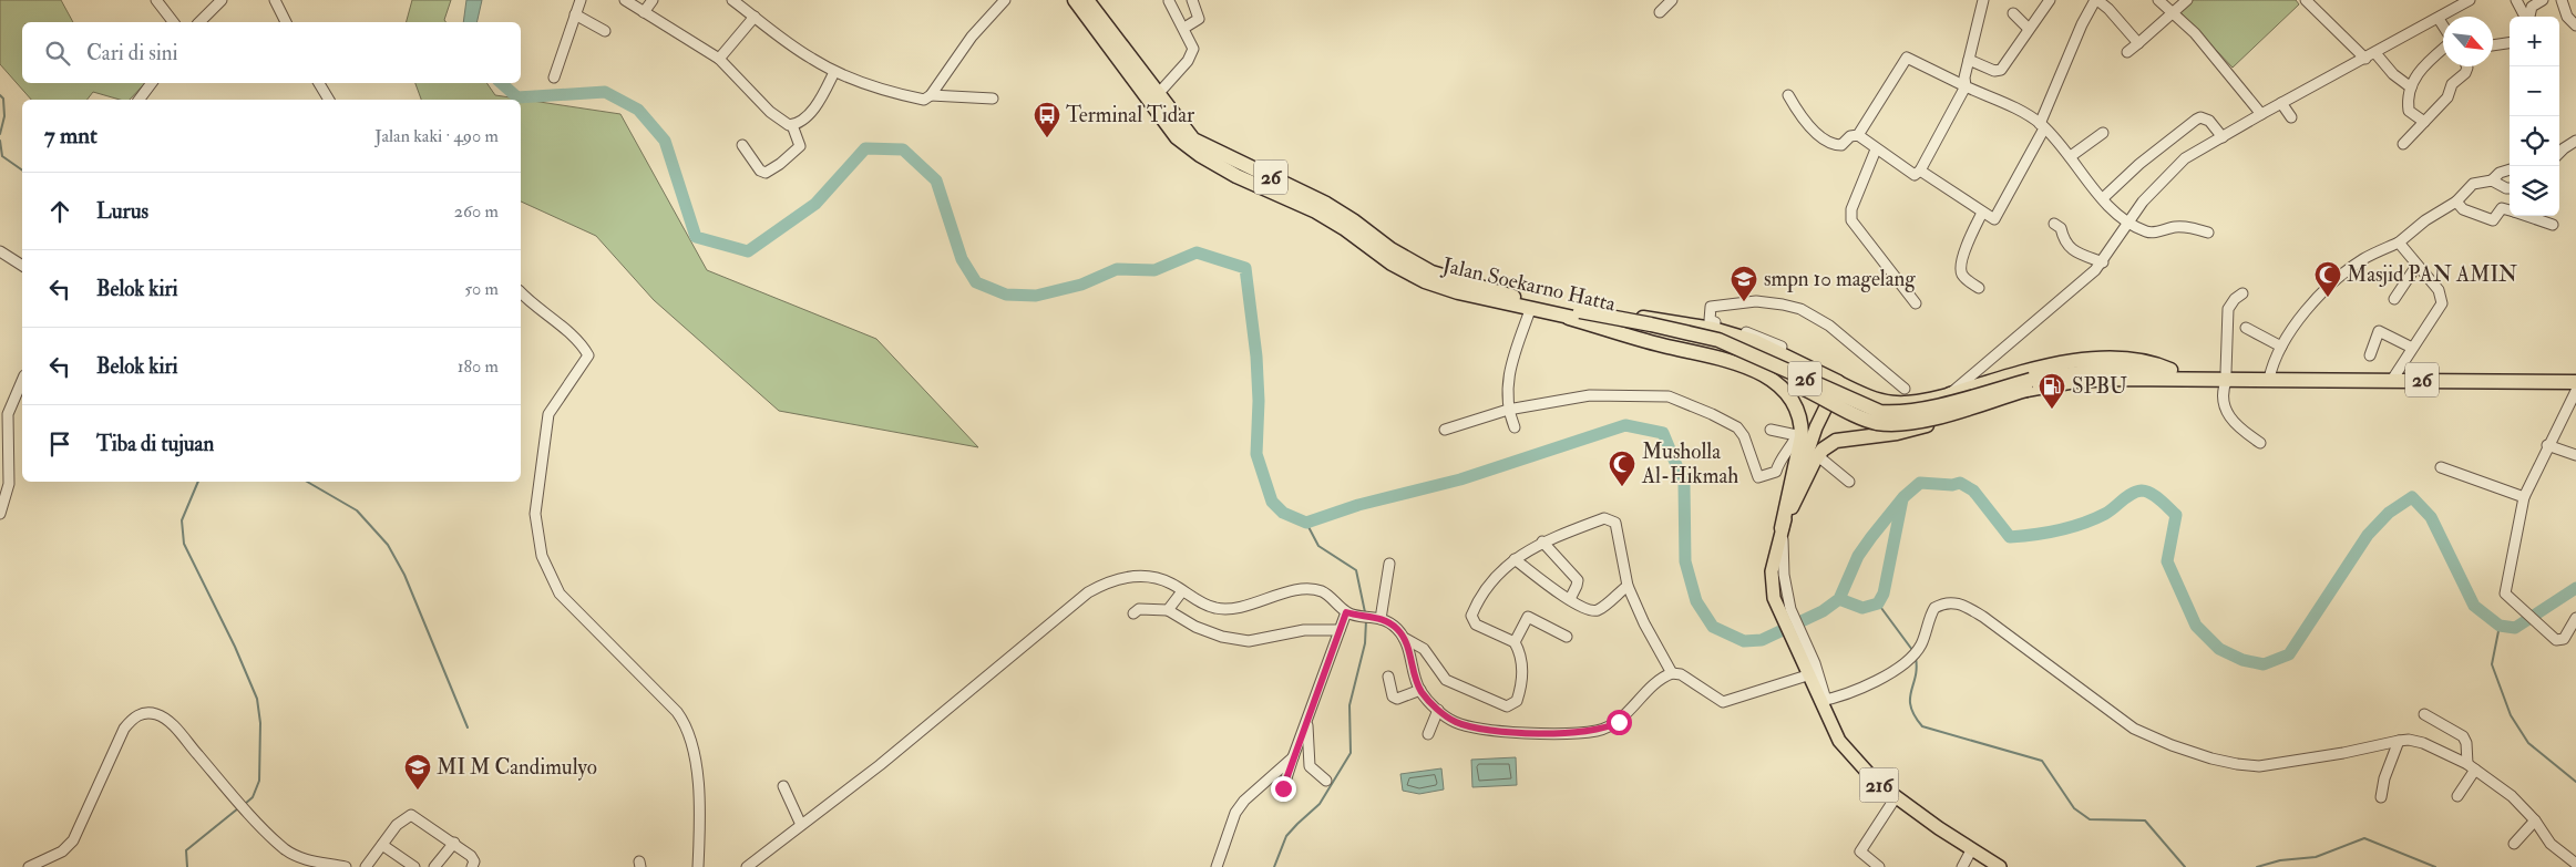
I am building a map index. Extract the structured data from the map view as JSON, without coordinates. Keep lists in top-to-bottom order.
{
  "streets": {
    "highway": ["26", "Jalan Soekarno Hatta"],
    "main road": ["216"]
  },
  "crossings": [
    ["26", "Jalan Soekarno Hatta"]
  ],
  "places": {
    "bus stop": ["Terminal Tidar"],
    "mosque": ["Masjid PAN AMIN", "Musholla Al-Hikmah"],
    "school or university": ["smpn 10 magelang", "MI M Candimulyo"],
    "fuel station": ["SPBU"]
  },
  "north": "bottom right",
  "page": {
    "map_buttons": ["+", "−"],
    "search": "Cari di sini",
    "heading": ["7 mnt", "Jalan kaki · 490 m"],
    "list": [
      ["Lurus", "260 m"],
      ["Belok kiri", "50 m"],
      ["Belok kiri", "180 m"],
      "Tiba di tujuan"
    ]
  }
}
